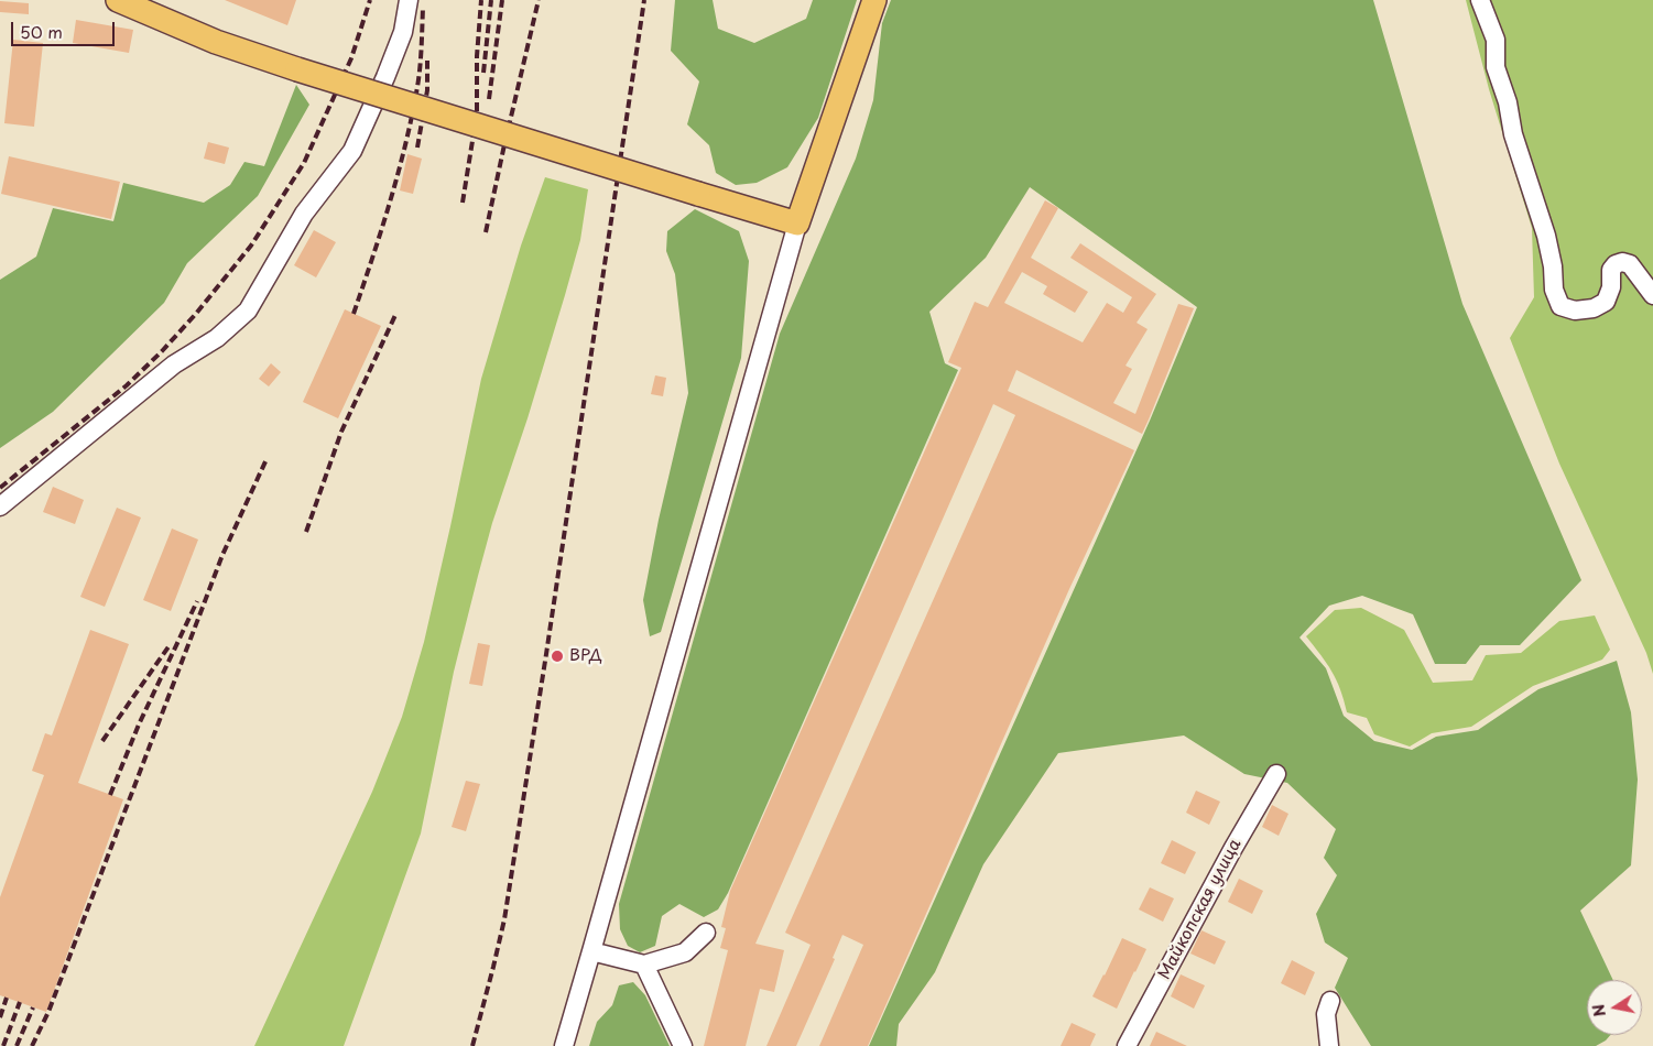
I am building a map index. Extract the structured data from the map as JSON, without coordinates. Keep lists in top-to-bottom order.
{
  "streets": {
    "street": ["Майкопская улица"]
  },
  "places": ["ВРД"],
  "scale_bar": "50 m",
  "north": "left"
}
